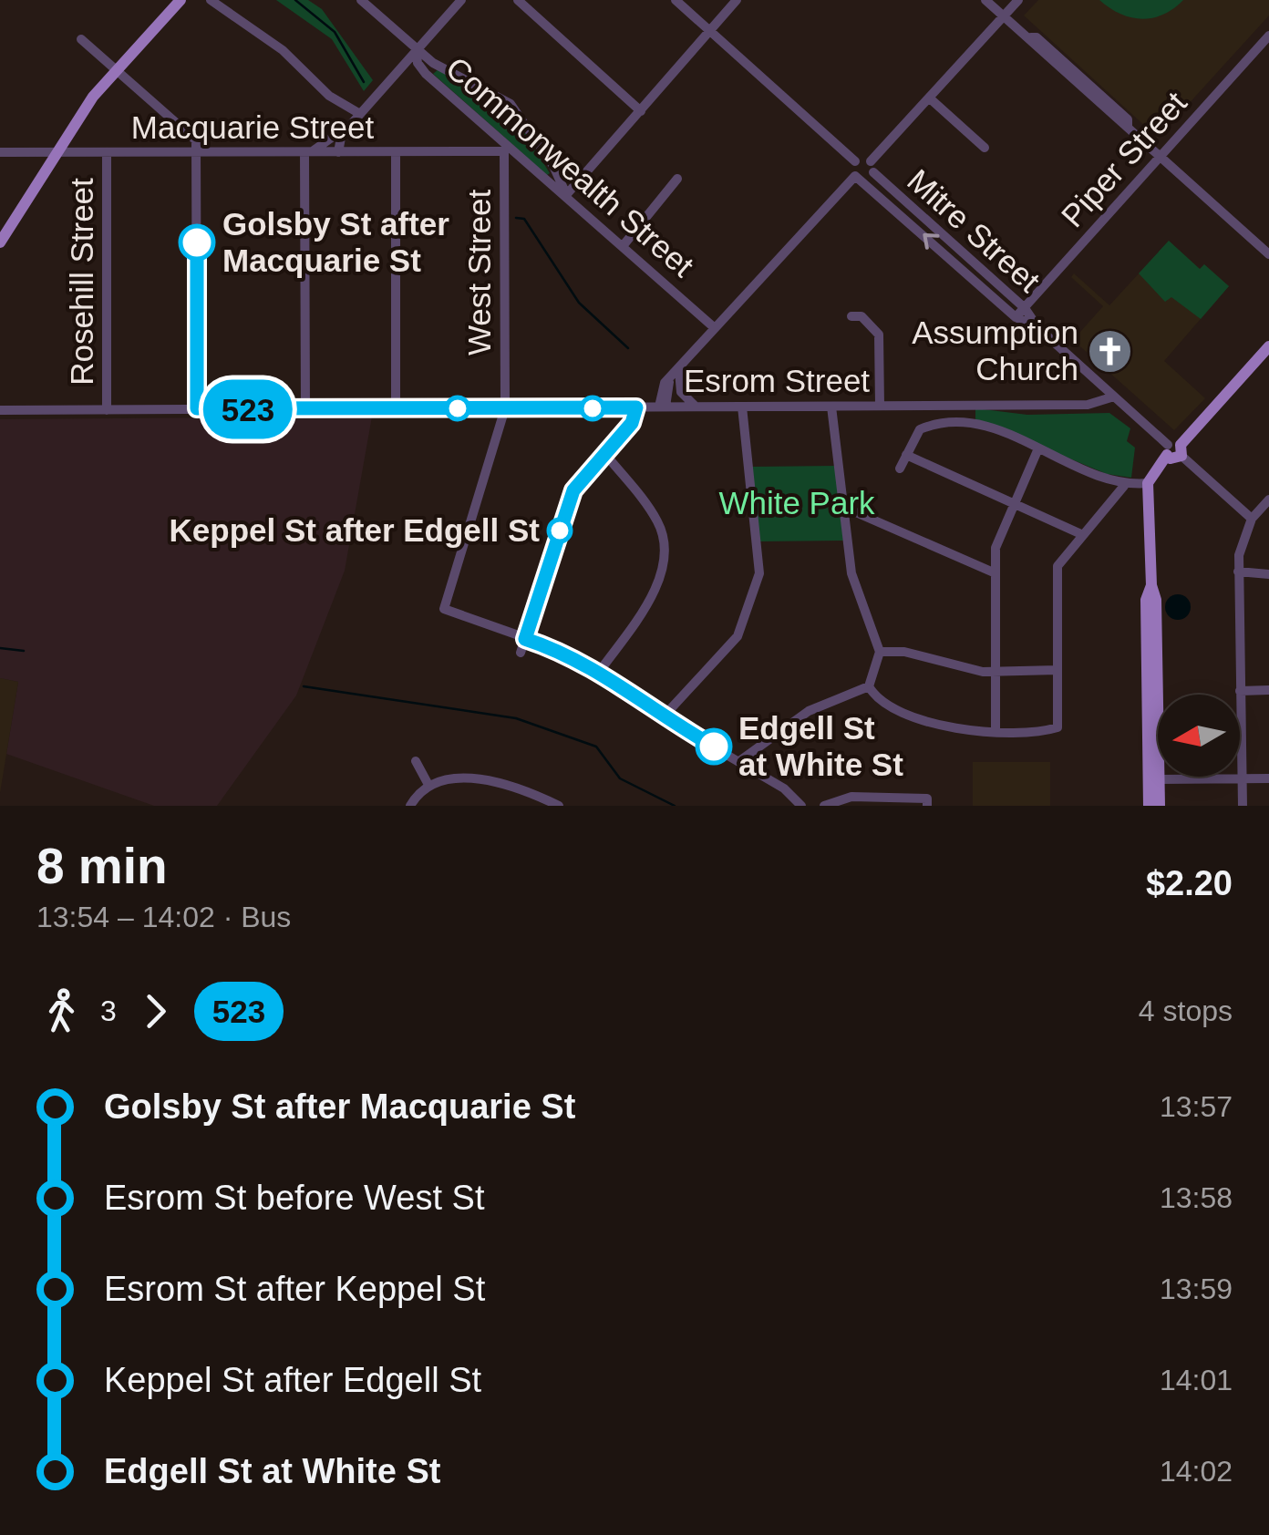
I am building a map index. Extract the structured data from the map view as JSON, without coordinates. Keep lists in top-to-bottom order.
{
  "streets": {
    "street": [
      "Macquarie Street",
      "Piper Street",
      "Commonwealth Street",
      "Mitre Street",
      "West Street",
      "Rosehill Street",
      "Esrom Street"
    ]
  },
  "crossings": [
    ["Macquarie Street", "Commonwealth Street"],
    ["Macquarie Street", "West Street"],
    ["Macquarie Street", "Rosehill Street"],
    ["Piper Street", "Mitre Street"],
    ["Commonwealth Street", "West Street"],
    ["Mitre Street", "Esrom Street"],
    ["West Street", "Esrom Street"],
    ["Rosehill Street", "Esrom Street"]
  ],
  "parks": ["White Park"],
  "places": {
    "other": ["Golsby St after Macquarie St", "Keppel St after Edgell St", "Edgell St at White St"],
    "church": ["Assumption Church"]
  },
  "lines": ["bus line 523"],
  "north": "left",
  "page": {
    "on_map": "523",
    "heading": ["8 min", "13:54 – 14:02 · Bus", "$2.20"],
    "legs": ["3", "523", "4 stops"],
    "list": [
      {
        "name": "Golsby St after Macquarie St",
        "value": "13:57"
      },
      {
        "name": "Esrom St before West St",
        "value": "13:58"
      },
      {
        "name": "Esrom St after Keppel St",
        "value": "13:59"
      },
      {
        "name": "Keppel St after Edgell St",
        "value": "14:01"
      },
      {
        "name": "Edgell St at White St",
        "value": "14:02"
      }
    ]
  }
}
